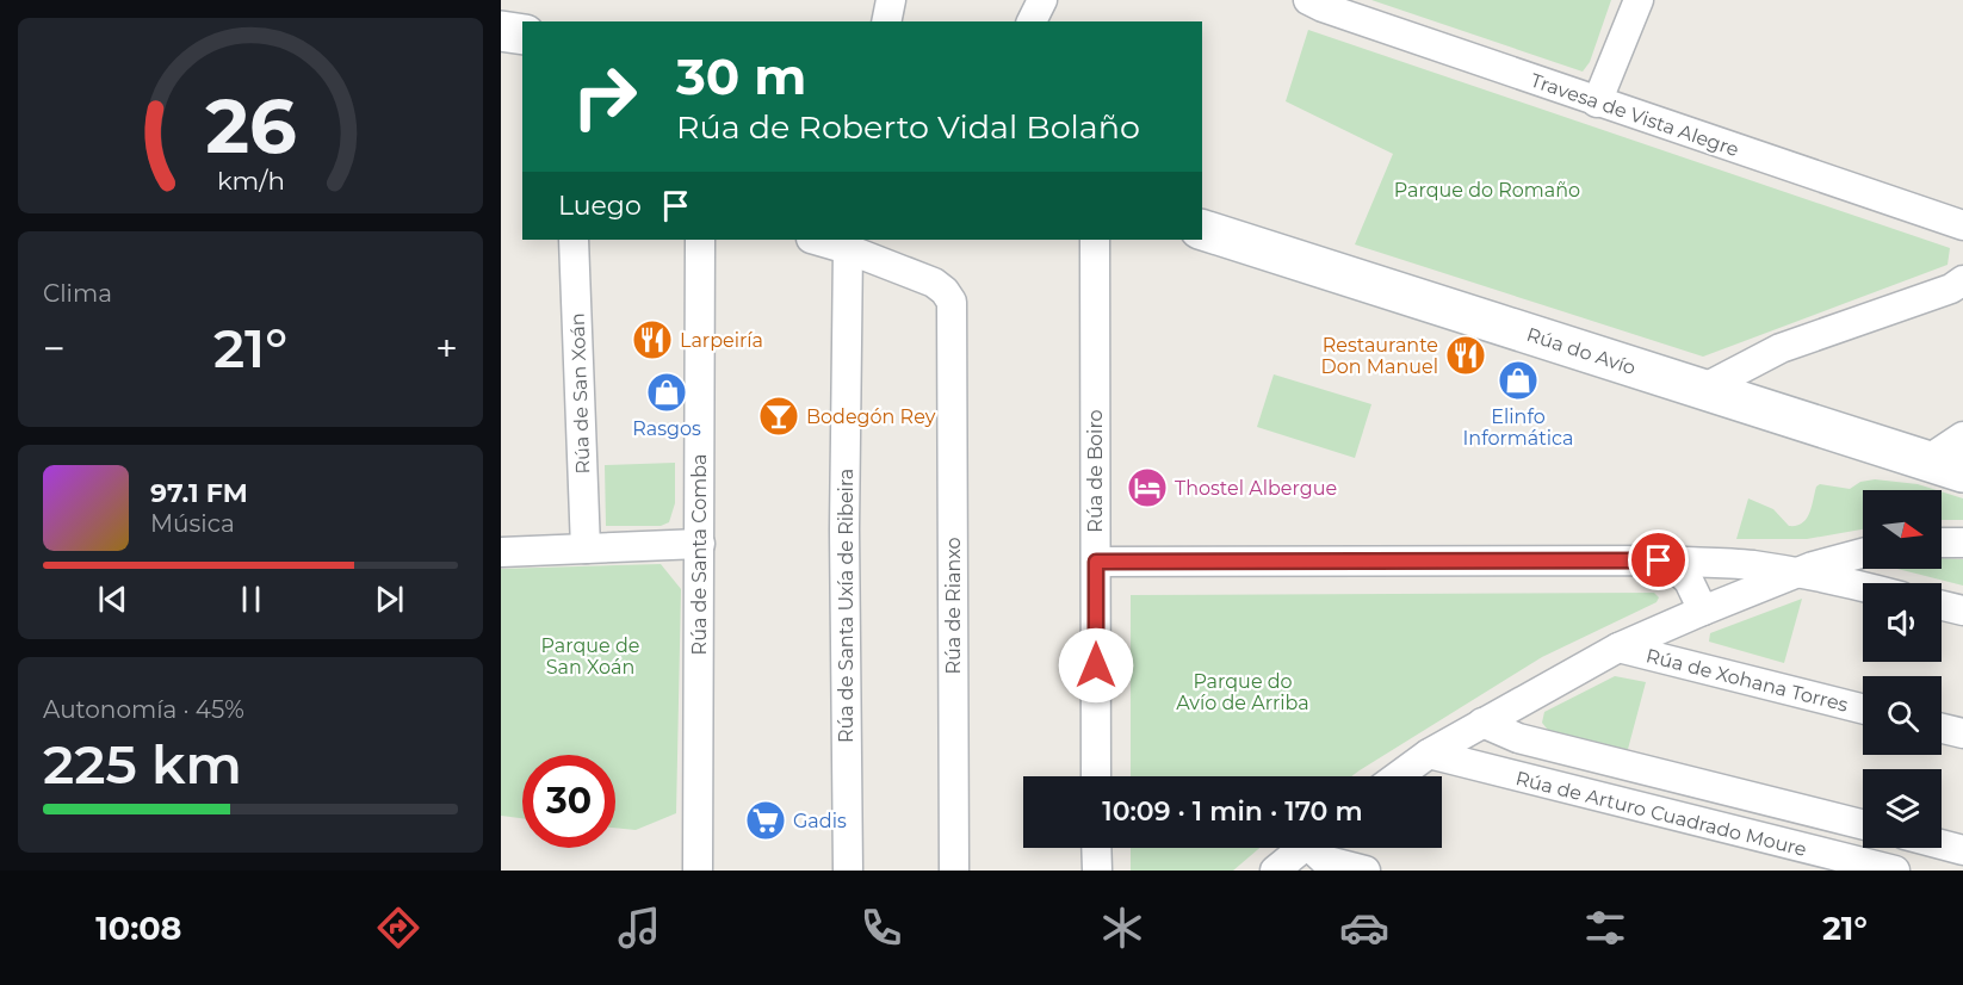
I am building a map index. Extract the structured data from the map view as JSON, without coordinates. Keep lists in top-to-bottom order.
{
  "streets": {
    "main road": ["Rúa do Avío"],
    "street": [
      "Travesa de Vista Alegre",
      "Rúa de San Xoán",
      "Rúa de Boiro",
      "Rúa de Santa Comba",
      "Rúa de Santa Uxía de Ribeira",
      "Rúa de Rianxo",
      "Rúa de Xohana Torres",
      "Rúa de Arturo Cuadrado Moure"
    ]
  },
  "crossings": [
    ["Rúa de Santa Uxía de Ribeira", "Rúa de Rianxo"]
  ],
  "parks": ["Parque do Romaño", "Parque de San Xoán", "Parque do Avío de Arriba"],
  "places": {
    "restaurant": ["Larpeiría", "Restaurante Don Manuel"],
    "shop": ["Elinfo Informática", "Rasgos"],
    "bar": ["Bodegón Rey"],
    "hotel": ["Thostel Albergue"],
    "supermarket": ["Gadis"]
  },
  "north": "right",
  "page": {
    "turn": ["30 m", "Rúa de Roberto Vidal Bolaño"],
    "then": "Luego",
    "tile": [
      "Clima",
      ["Autonomía · 45%", "225 km"]
    ],
    "heat": ["−", "21°", "+"],
    "song": ["97.1 FM", "Música"],
    "limit": "30",
    "trip": "10:09 · 1 min · 170 m",
    "tabs": ["10:08", "21°"],
    "gauge": ["26", "km/h"]
  }
}
